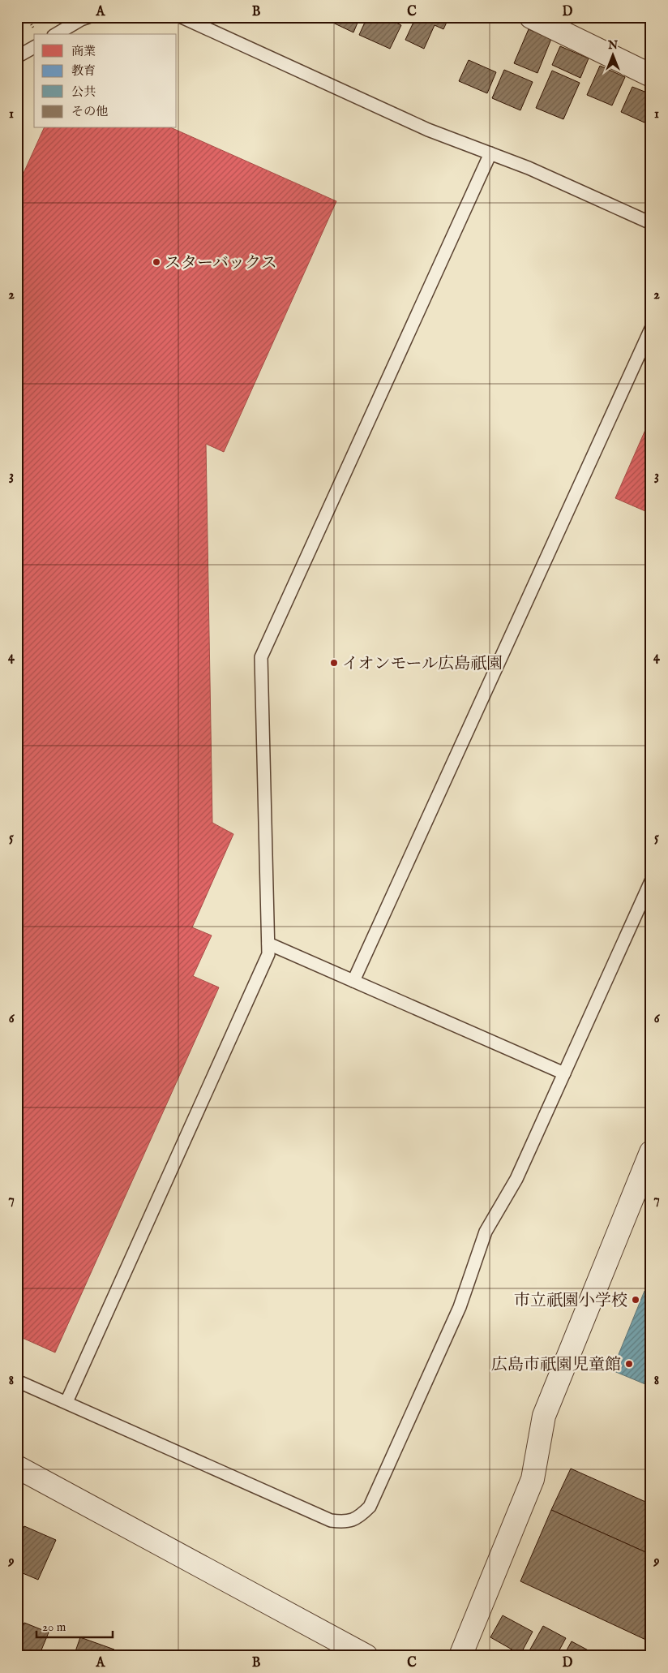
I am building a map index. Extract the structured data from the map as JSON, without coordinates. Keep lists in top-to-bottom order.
{
  "places": [
    "スターバックス",
    "イオンモール広島祇園",
    "市立祇園小学校",
    "広島市祇園児童館"
  ],
  "legend": [
    "商業",
    "教育",
    "公共",
    "その他"
  ],
  "scale_bar": "20 m",
  "north": "top",
  "grid": {
    "columns": [
      "A",
      "B",
      "C",
      "D"
    ],
    "rows": [
      "1",
      "2",
      "3",
      "4",
      "5",
      "6",
      "7",
      "8",
      "9"
    ]
  }
}
